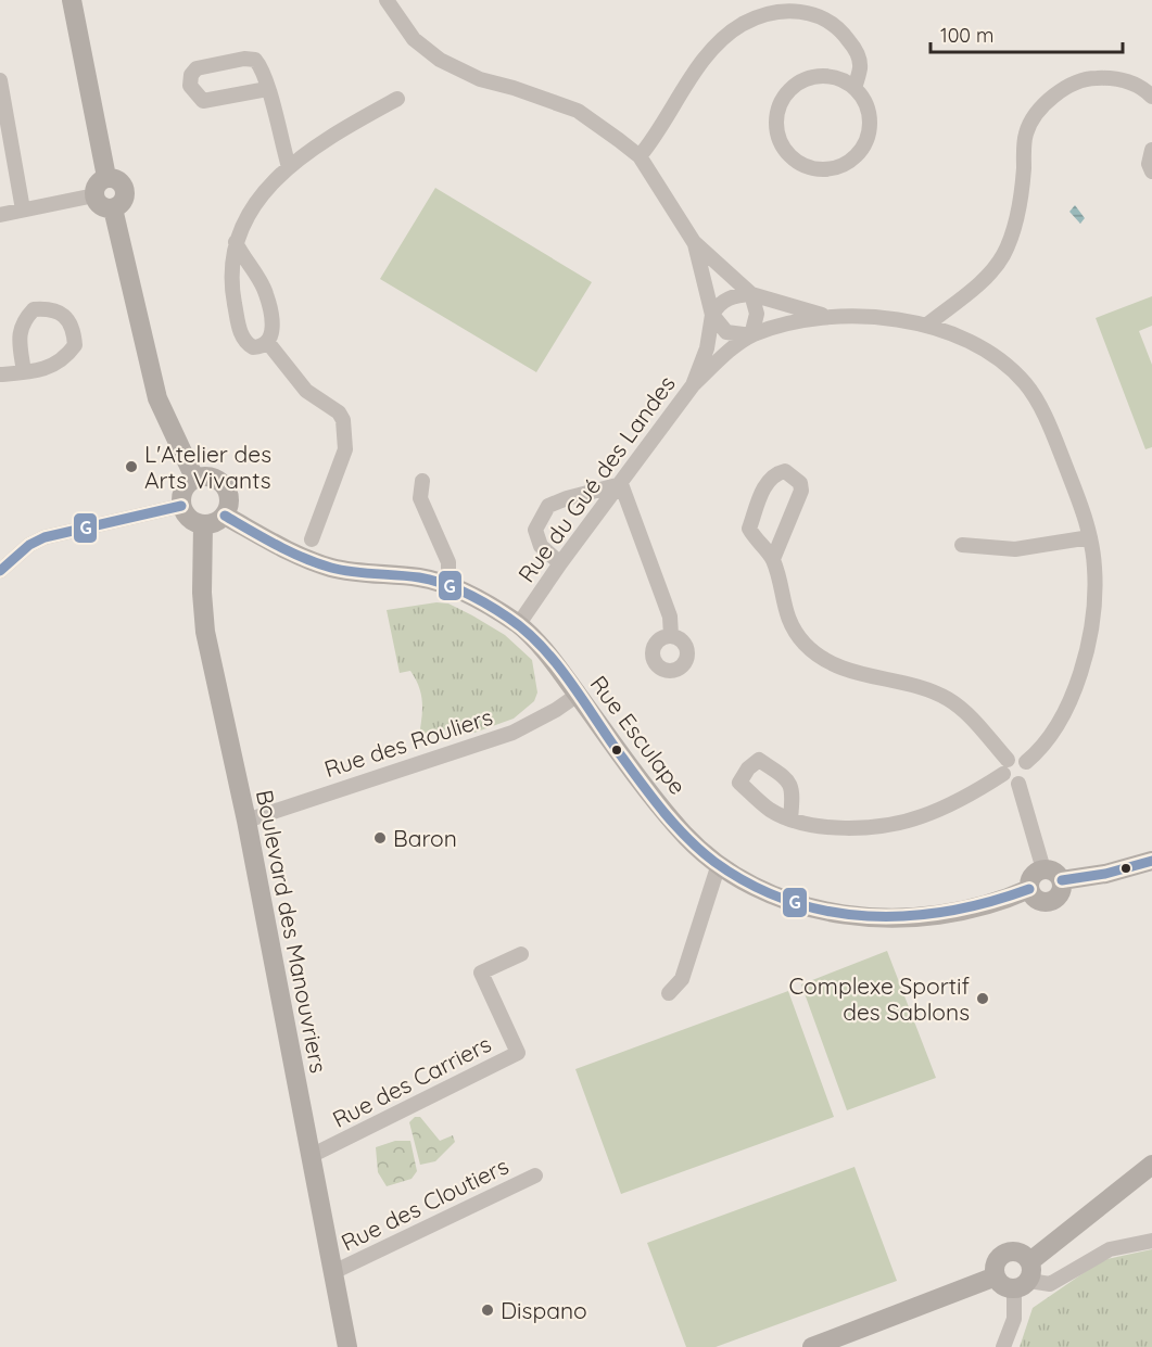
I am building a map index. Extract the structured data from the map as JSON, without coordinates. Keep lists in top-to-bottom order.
{
  "streets": {
    "street": [
      "Rue du Gué des Landes",
      "Rue Esculape",
      "Rue des Rouliers",
      "Boulevard des Manouvriers",
      "Rue des Carriers",
      "Rue des Cloutiers"
    ]
  },
  "crossings": [
    ["Rue du Gué des Landes", "Rue Esculape"],
    ["Rue Esculape", "Rue des Rouliers"],
    ["Rue Esculape", "Boulevard des Manouvriers"],
    ["Rue des Rouliers", "Boulevard des Manouvriers"],
    ["Boulevard des Manouvriers", "Rue des Carriers"],
    ["Boulevard des Manouvriers", "Rue des Cloutiers"]
  ],
  "places": [
    "L'Atelier des Arts Vivants",
    "Baron",
    "Complexe Sportif des Sablons",
    "Dispano"
  ],
  "lines": ["transit line G"],
  "scale_bar": "100 m"
}
